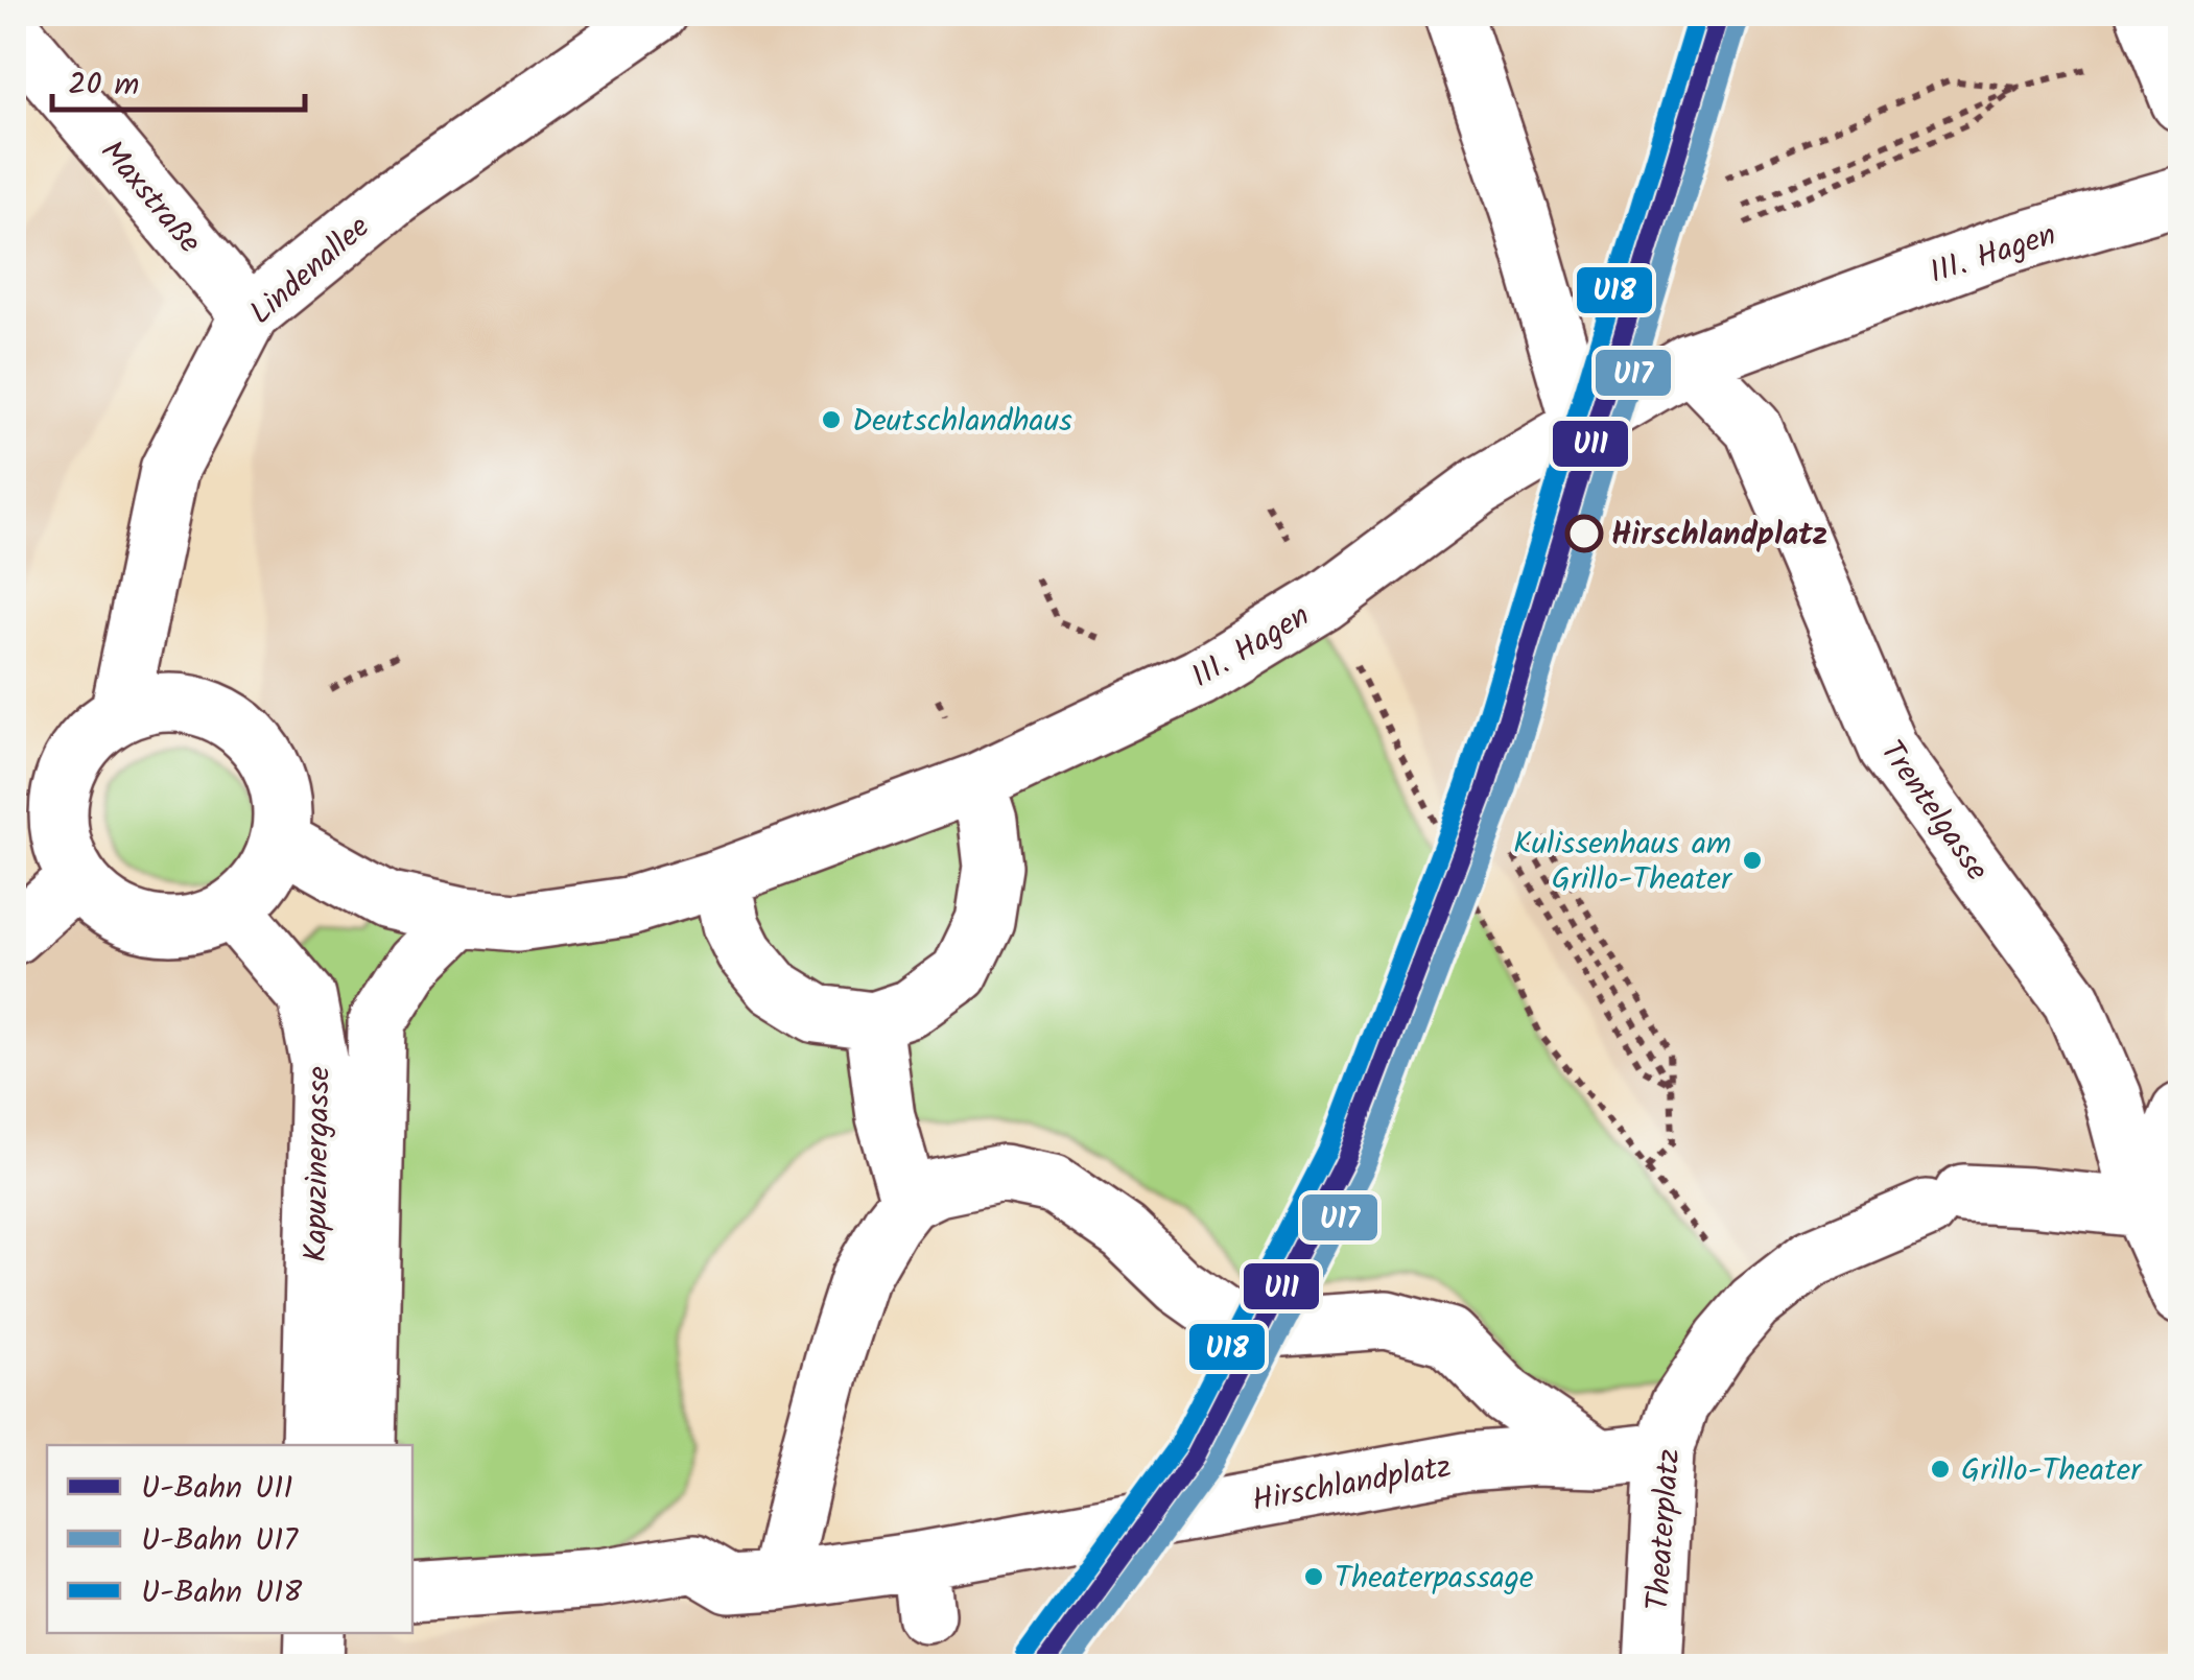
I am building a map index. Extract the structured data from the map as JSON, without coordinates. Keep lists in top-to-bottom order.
{
  "streets": {
    "street": [
      "Maxstraße",
      "III. Hagen",
      "Lindenallee",
      "Trentelgasse",
      "Kapuzinergasse",
      "Hirschlandplatz",
      "Theaterplatz"
    ]
  },
  "crossings": [
    ["Maxstraße", "Lindenallee"],
    ["III. Hagen", "Lindenallee"],
    ["III. Hagen", "Trentelgasse"],
    ["III. Hagen", "Kapuzinergasse"],
    ["Lindenallee", "Kapuzinergasse"],
    ["Trentelgasse", "Theaterplatz"],
    ["Hirschlandplatz", "Theaterplatz"]
  ],
  "places": [
    "Deutschlandhaus",
    "Hirschlandplatz",
    "Kulissenhaus am Grillo-Theater",
    "Grillo-Theater",
    "Theaterpassage"
  ],
  "lines": ["metro line U11", "metro line U18", "metro line U17"],
  "legend": ["U-Bahn U11", "U-Bahn U17", "U-Bahn U18"],
  "scale_bar": "20 m"
}
